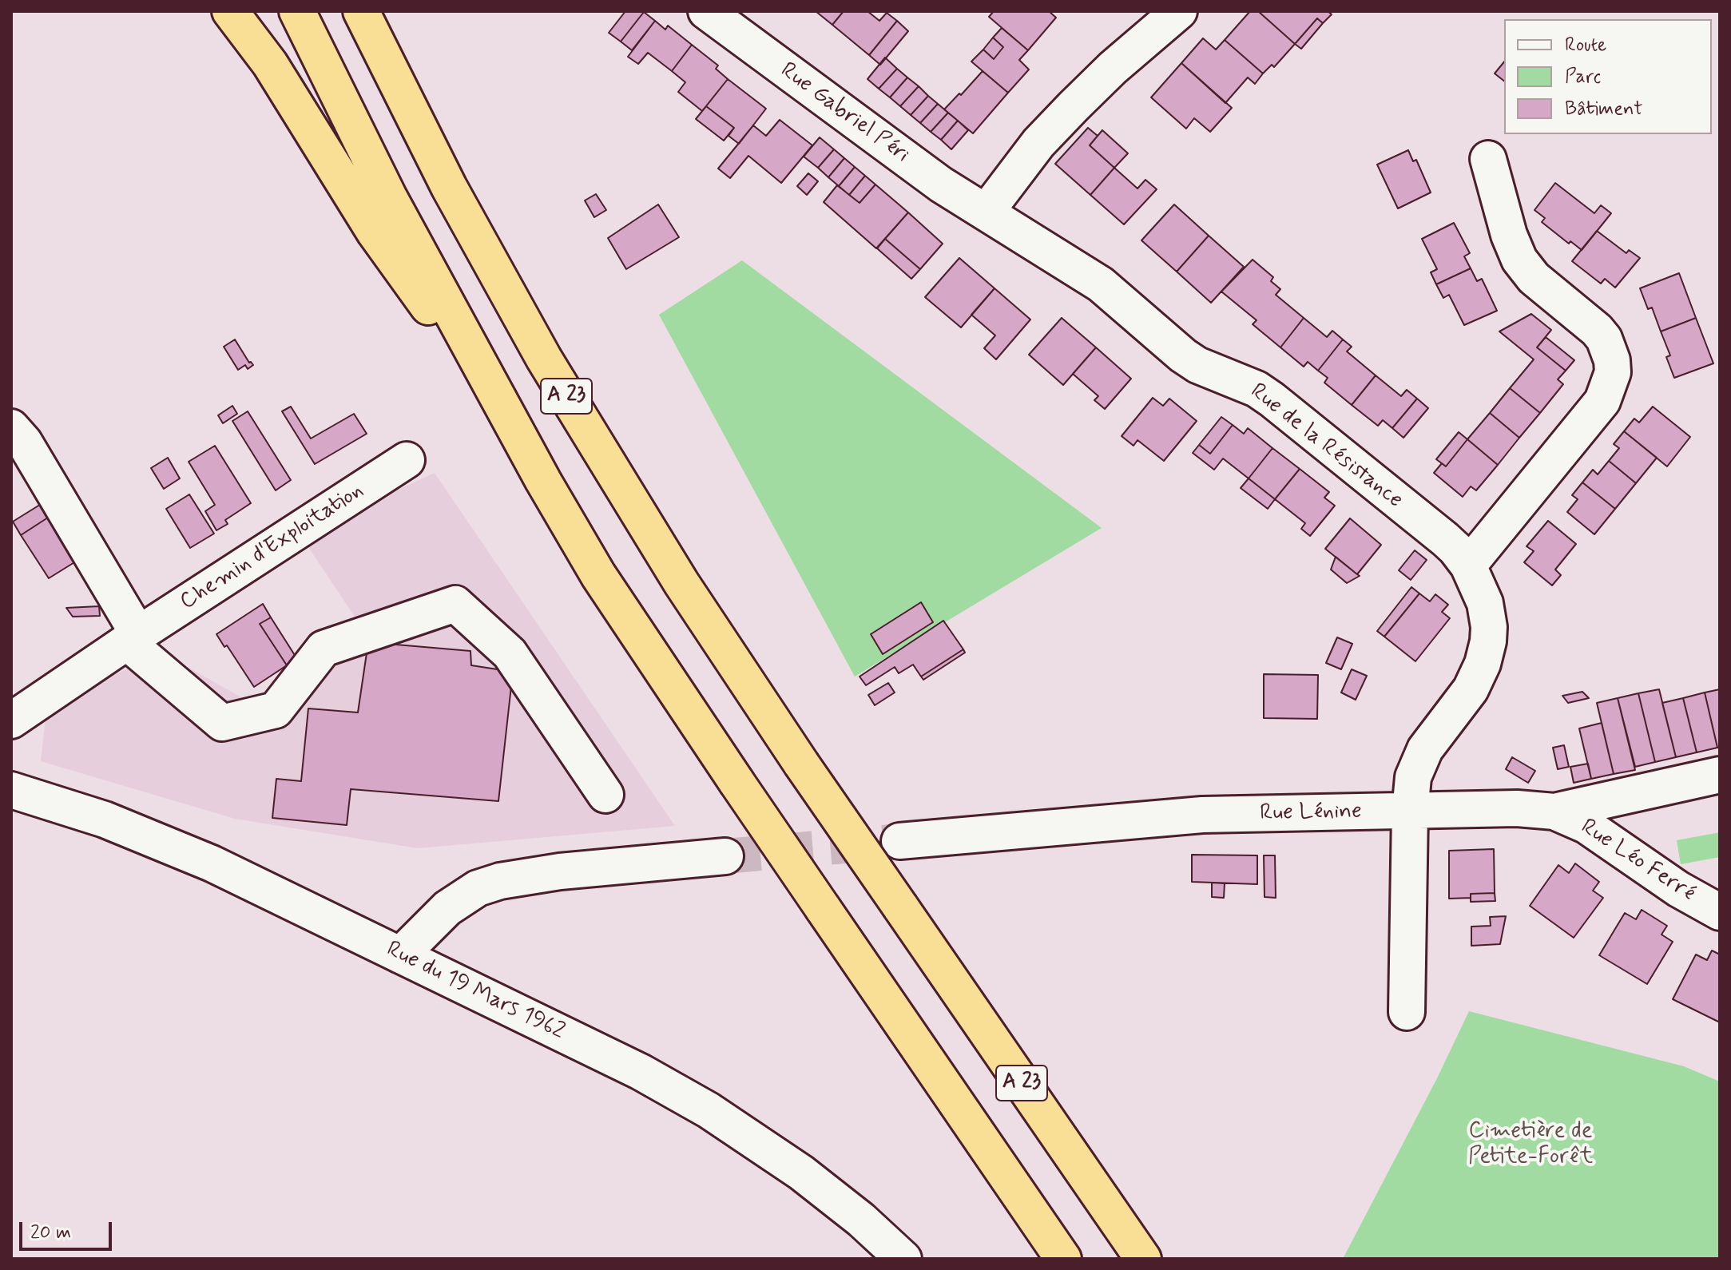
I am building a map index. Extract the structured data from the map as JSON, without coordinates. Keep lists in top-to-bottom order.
{
  "streets": {
    "highway": ["A 23"],
    "street": [
      "Rue Gabriel Péri",
      "Rue de la Résistance",
      "Chemin d'Exploitation",
      "Rue Lénine",
      "Rue Léo Ferré",
      "Rue du 19 Mars 1962"
    ]
  },
  "crossings": [
    ["Rue Gabriel Péri", "Rue de la Résistance"],
    ["Rue de la Résistance", "Rue Lénine"],
    ["Rue Lénine", "Rue Léo Ferré"]
  ],
  "parks": ["Cimetière de Petite-Forêt"],
  "legend": ["Route", "Parc", "Bâtiment"],
  "scale_bar": "20 m"
}
